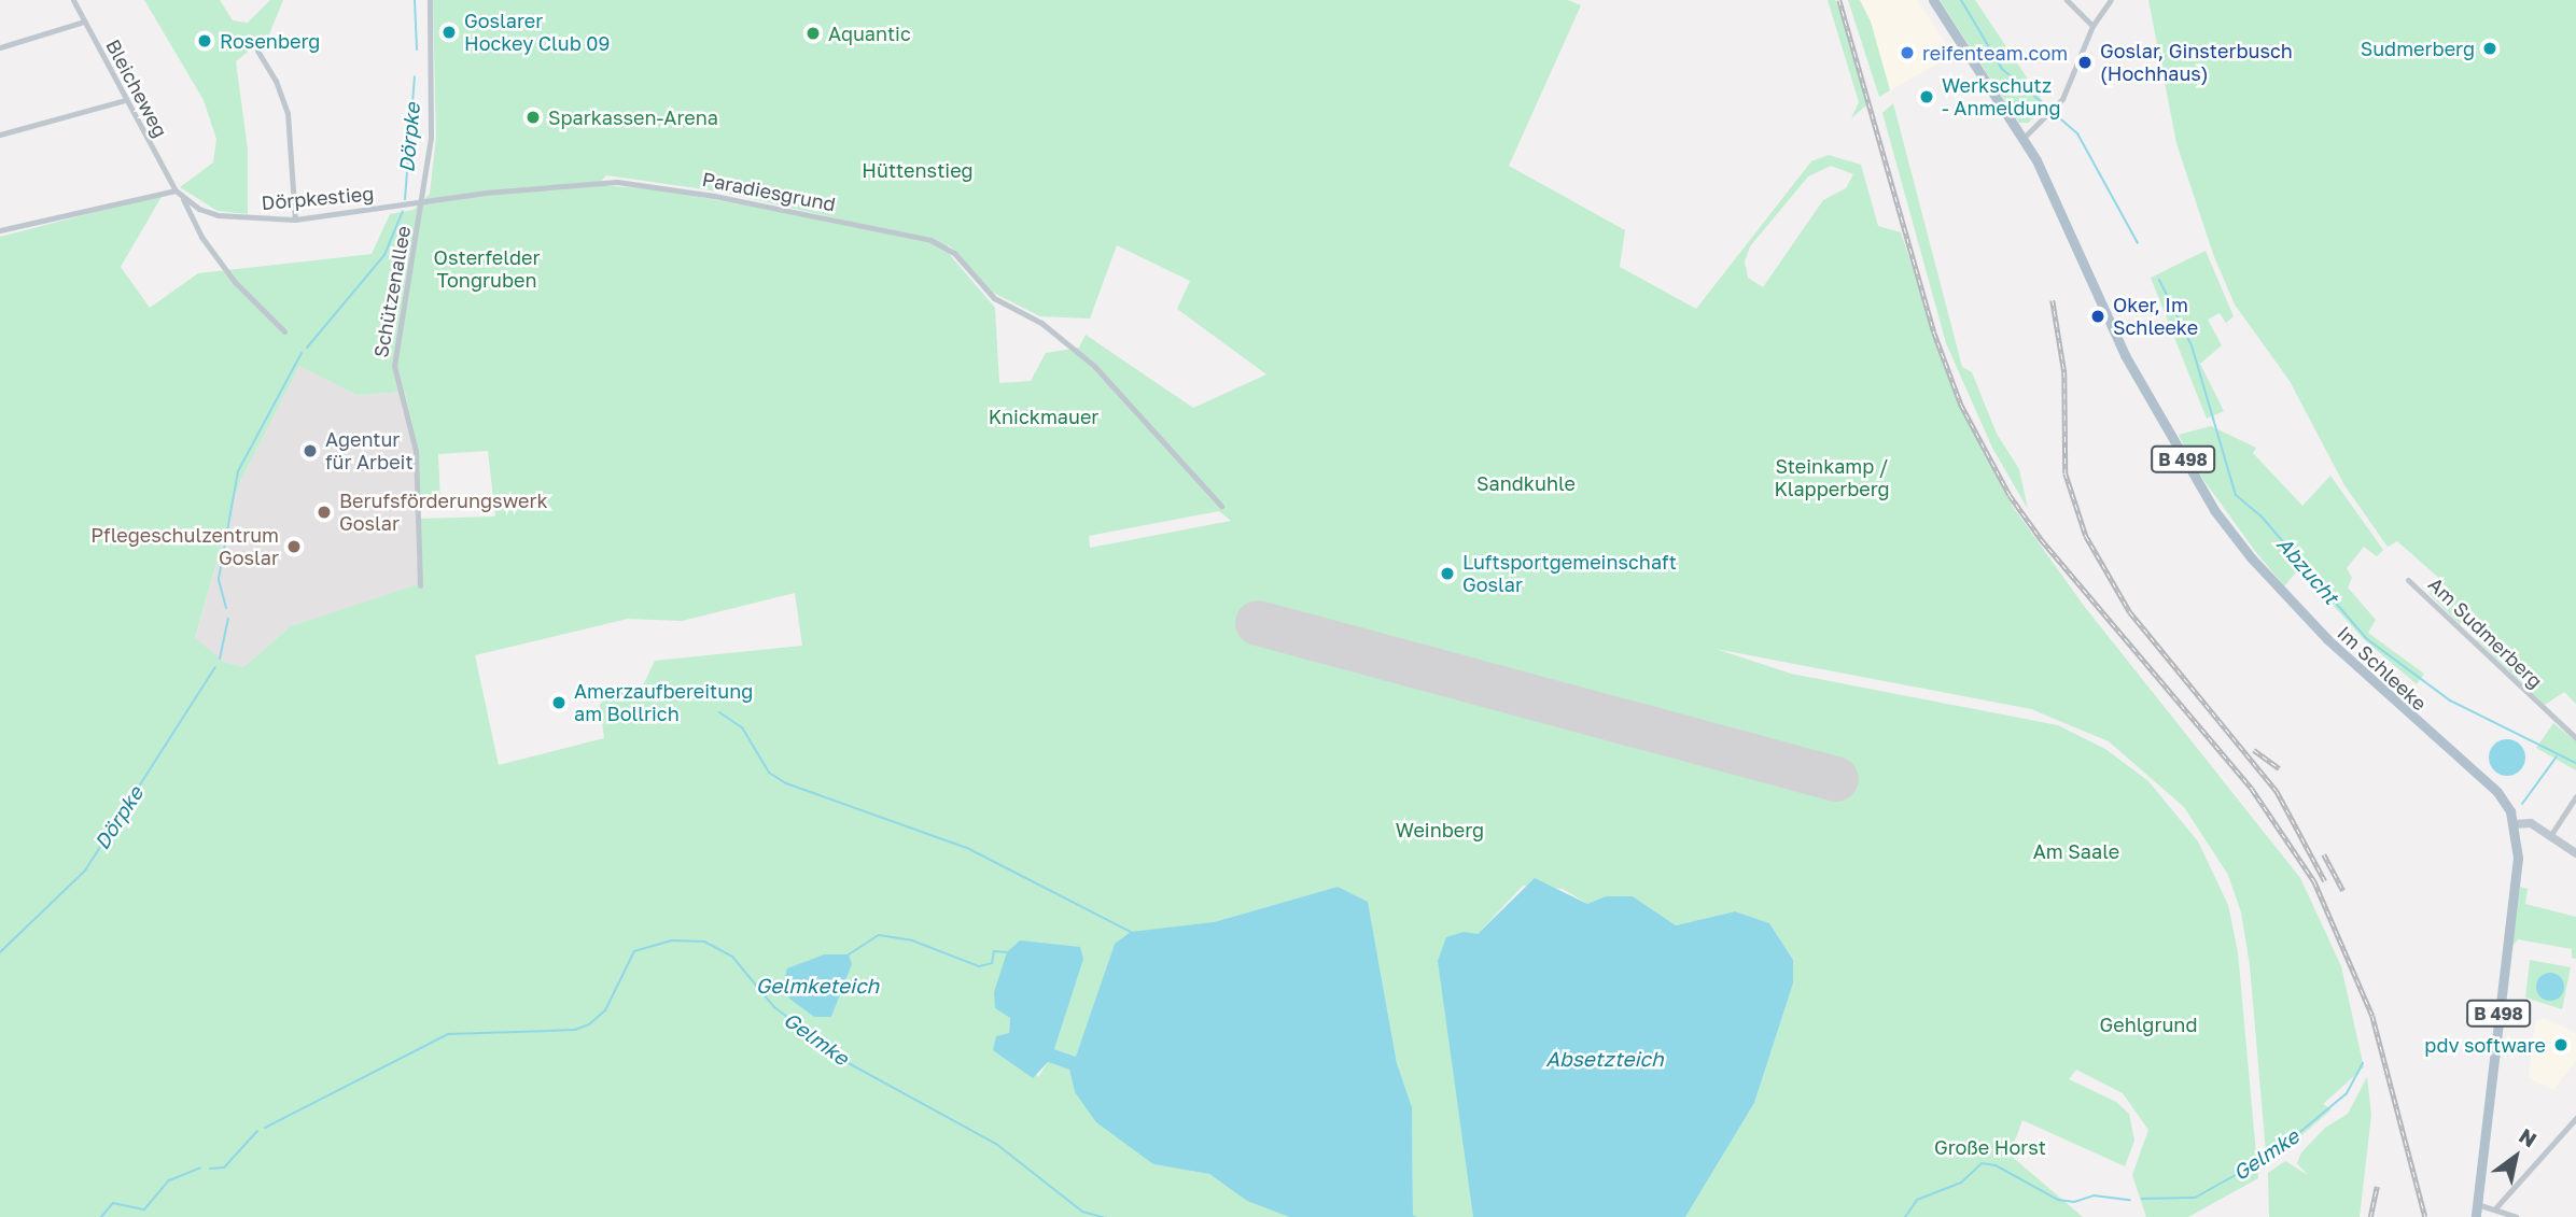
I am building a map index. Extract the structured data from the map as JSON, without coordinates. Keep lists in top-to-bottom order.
{
  "streets": {
    "main road": ["B 498", "Im Schleeke"],
    "street": [
      "Bleicheweg",
      "Paradiesgrund",
      "Dörpkestieg",
      "Schützenallee",
      "Am Sudmerberg"
    ]
  },
  "crossings": [
    ["Bleicheweg", "Dörpkestieg"],
    ["Paradiesgrund", "Dörpkestieg"],
    ["Paradiesgrund", "Schützenallee"],
    ["Dörpkestieg", "Schützenallee"],
    ["B 498", "Im Schleeke"]
  ],
  "water": [
    "Dörpke",
    "Abzucht",
    "Gelmketeich",
    "Gelmke",
    "Absetzteich"
  ],
  "parks": [
    "Hüttenstieg",
    "Osterfelder Tongruben",
    "Knickmauer",
    "Steinkamp / Klapperberg",
    "Sandkuhle",
    "Weinberg",
    "Am Saale",
    "Gehlgrund",
    "Große Horst"
  ],
  "places": [
    "Goslarer Hockey Club 09",
    "Aquantic",
    "Rosenberg",
    "Sudmerberg",
    "reifenteam.com",
    "Goslar, Ginsterbusch (Hochhaus)",
    "Werkschutz - Anmeldung",
    "Sparkassen-Arena",
    "Oker, Im Schleeke",
    "Agentur für Arbeit",
    "Berufsförderungswerk Goslar",
    "Pflegeschulzentrum Goslar",
    "Luftsportgemeinschaft Goslar",
    "Amerzaufbereitung am Bollrich",
    "pdv software"
  ],
  "north": "top right"
}
